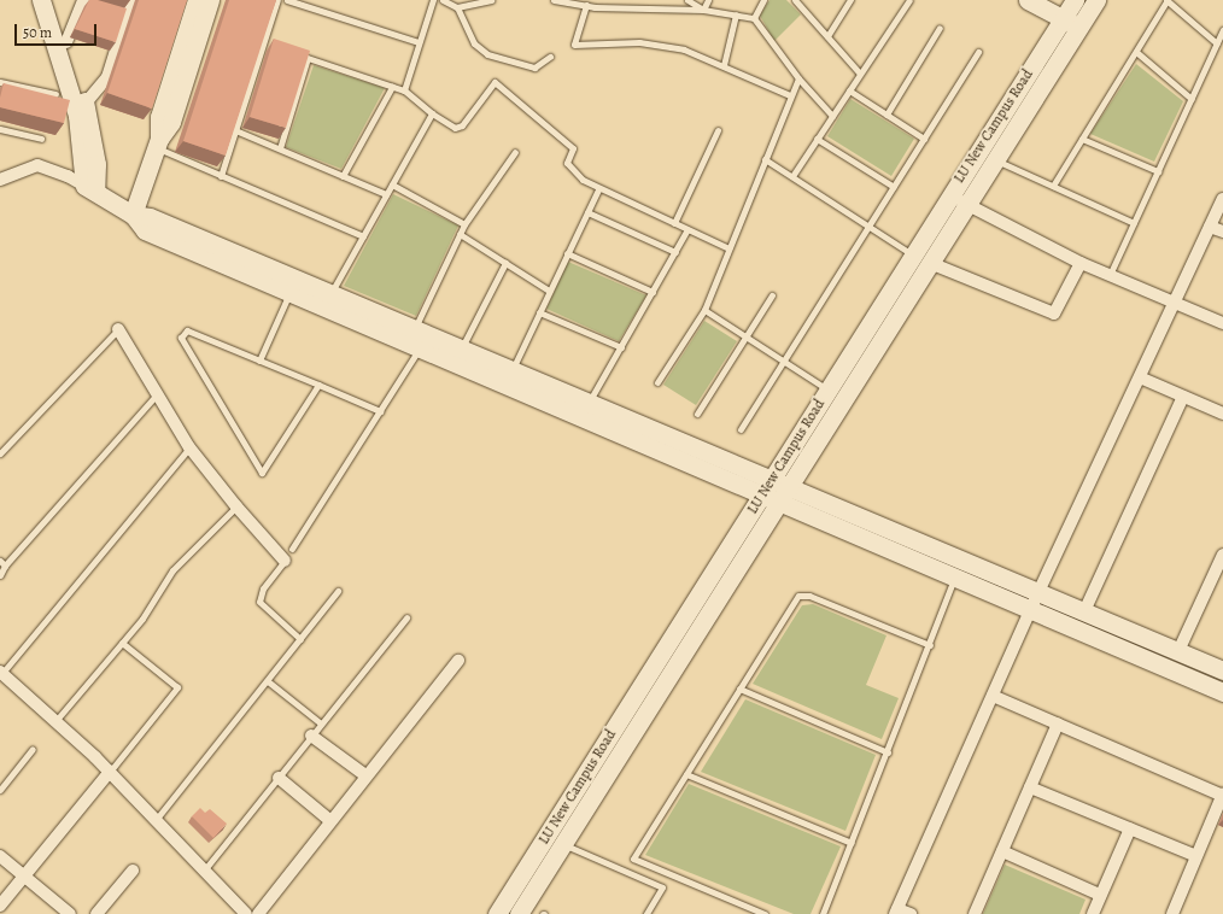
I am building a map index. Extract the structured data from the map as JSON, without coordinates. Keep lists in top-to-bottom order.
{
  "streets": {
    "street": ["LU New Campus Road"]
  },
  "scale_bar": "50 m"
}
